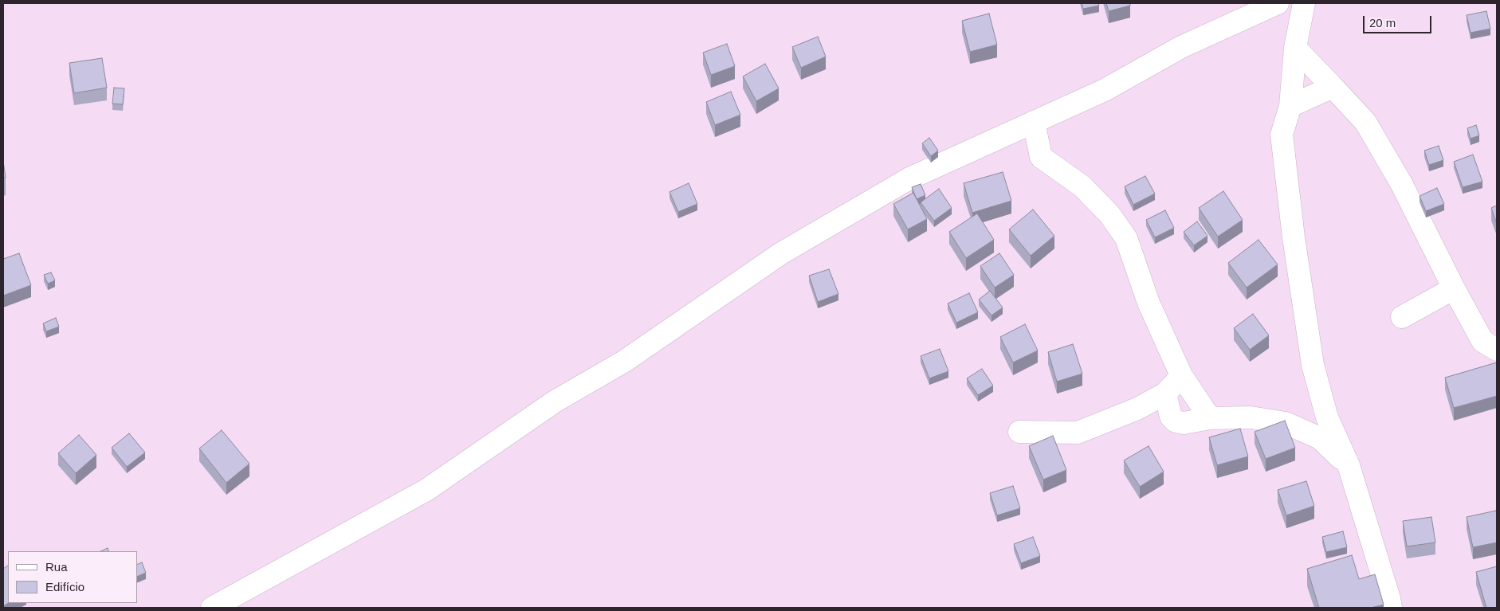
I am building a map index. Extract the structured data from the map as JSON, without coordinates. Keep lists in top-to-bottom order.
{
  "legend": ["Rua", "Edifício"],
  "scale_bar": "20 m"
}
